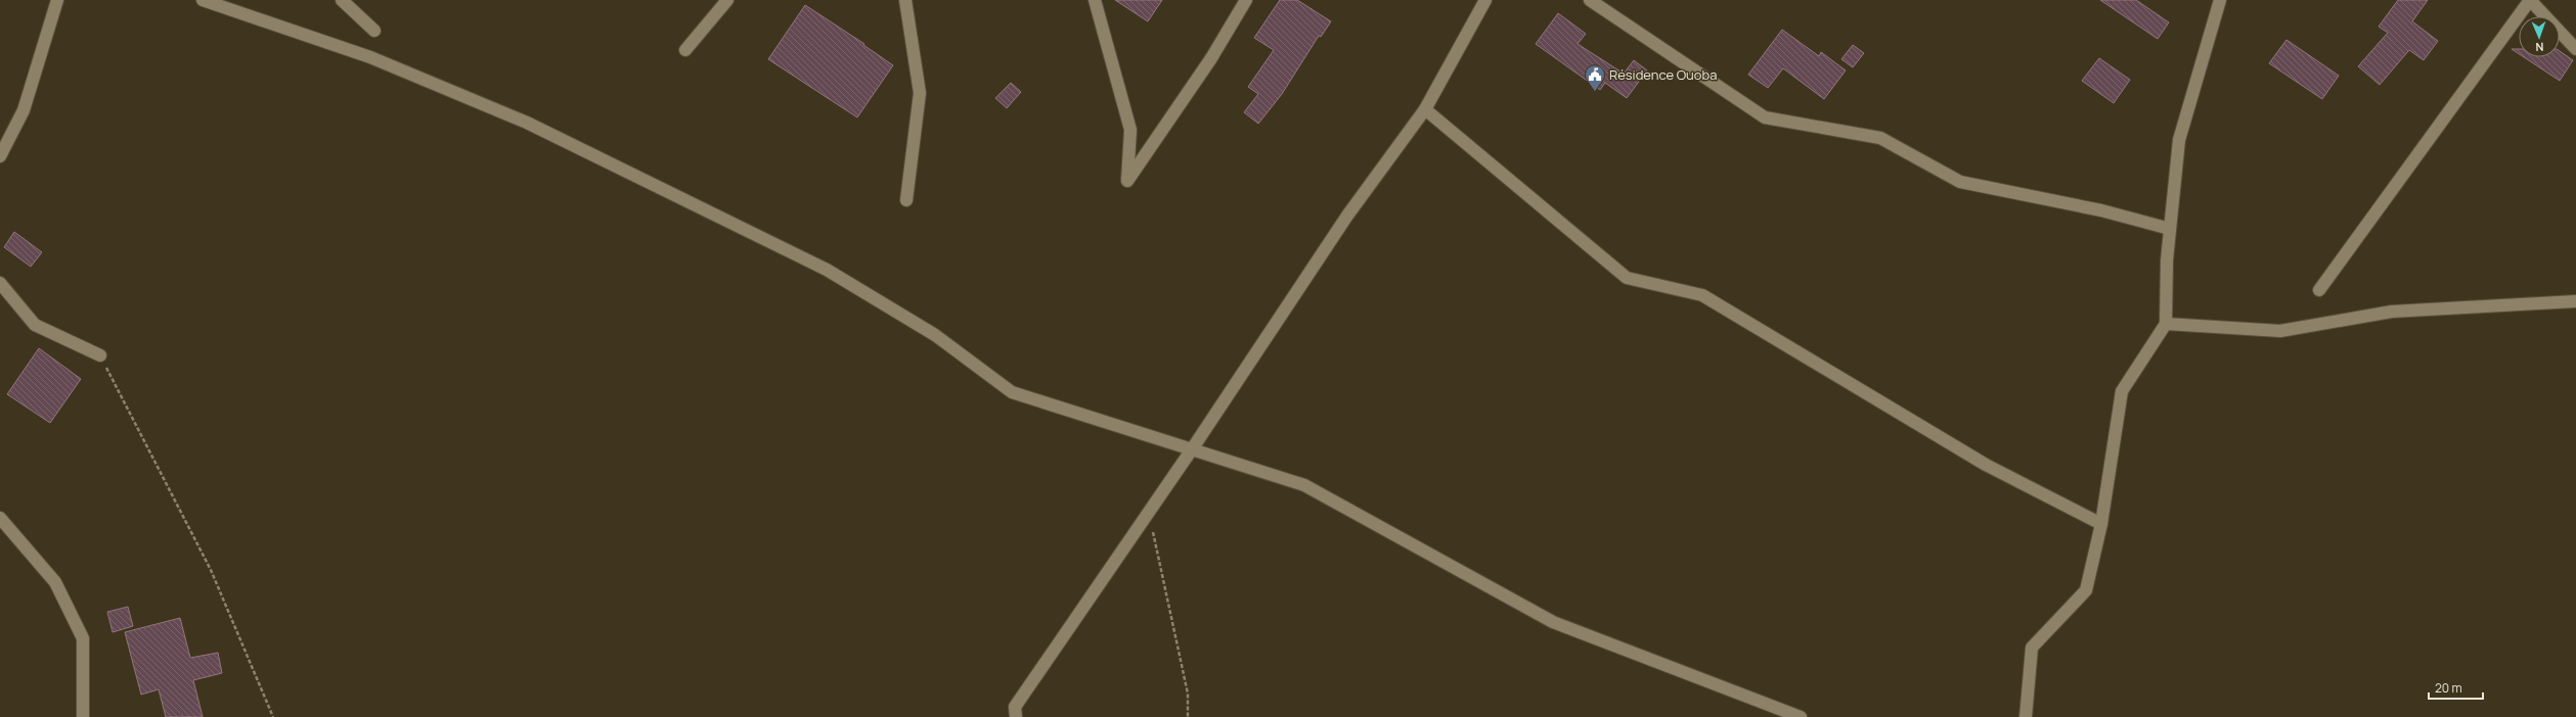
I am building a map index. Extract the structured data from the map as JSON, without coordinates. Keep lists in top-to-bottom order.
{
  "places": {
    "public building": ["Résidence Ouoba"]
  },
  "scale_bar": "20 m",
  "north": "bottom"
}
